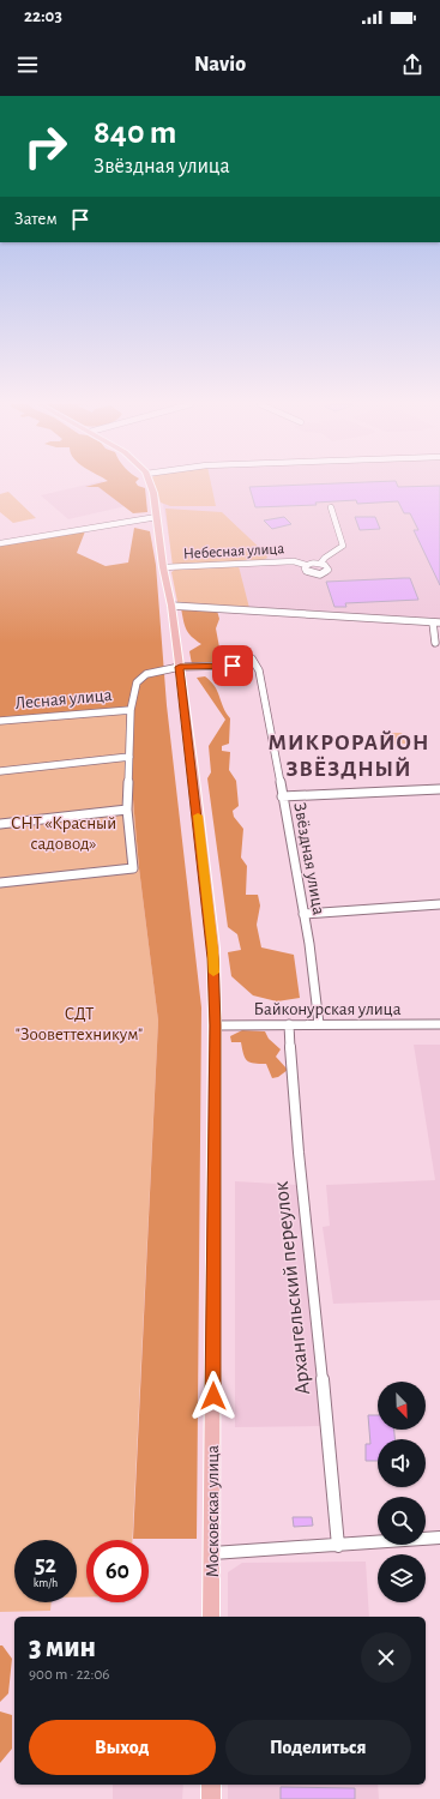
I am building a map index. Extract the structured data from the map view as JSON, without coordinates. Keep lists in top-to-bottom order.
{
  "streets": {
    "main road": ["Московская улица"],
    "street": [
      "Небесная улица",
      "Лесная улица",
      "Звёздная улица",
      "Байконурская улица",
      "Архангельский переулок"
    ]
  },
  "crossings": [
    ["Небесная улица", "Московская улица"],
    ["Звёздная улица", "Байконурская улица"],
    ["Звёздная улица", "Московская улица"],
    ["Байконурская улица", "Архангельский переулок"],
    ["Байконурская улица", "Московская улица"]
  ],
  "districts": ["МИКРОРАЙОН ЗВЁЗДНЫЙ"],
  "parks": ["СНТ «Красный садовод»", "СДТ \"Зооветтехникум\""],
  "north": "bottom right",
  "page": {
    "status": "22:03",
    "header": "Navio",
    "turn": ["840 m", "Звёздная улица"],
    "then": "Затем",
    "speed": "52 km/h",
    "limit": "60",
    "heading": ["3 мин", "900 m · 22:06"],
    "buttons": ["Выход", "Поделиться"]
  }
}
